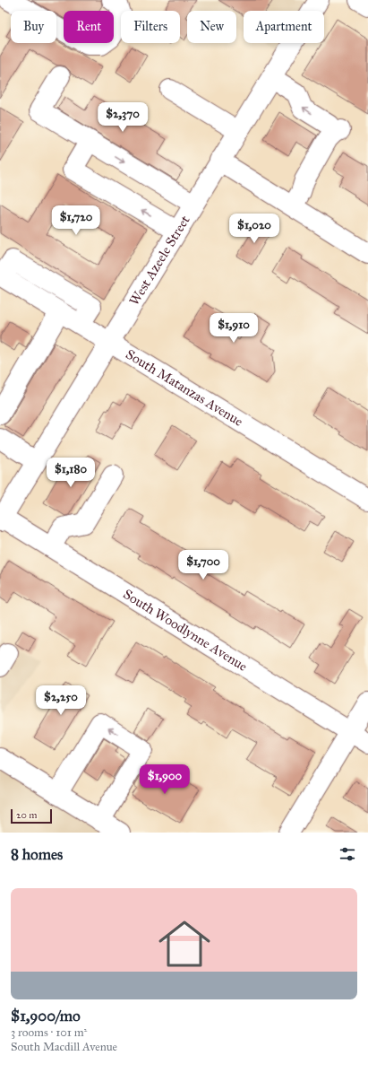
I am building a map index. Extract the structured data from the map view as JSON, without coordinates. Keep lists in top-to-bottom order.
{
  "streets": {
    "street": ["West Azeele Street", "South Matanzas Avenue", "South Woodlynne Avenue"]
  },
  "crossings": [
    ["West Azeele Street", "South Matanzas Avenue"],
    ["West Azeele Street", "South Woodlynne Avenue"]
  ],
  "scale_bar": "20 m",
  "page": {
    "chip": [
      "Buy",
      "Rent",
      "Filters",
      "New",
      "Apartment"
    ],
    "price": [
      "$2,370",
      "$1,720",
      "$1,020",
      "$1,910",
      "$1,180",
      "$1,700",
      "$2,250",
      "$1,900"
    ],
    "scale": "20 m",
    "heading": "8 homes",
    "list": [
      {
        "name": "$1,900/mo",
        "note": "3 rooms · 101 m² · South Macdill Avenue"
      }
    ]
  }
}
